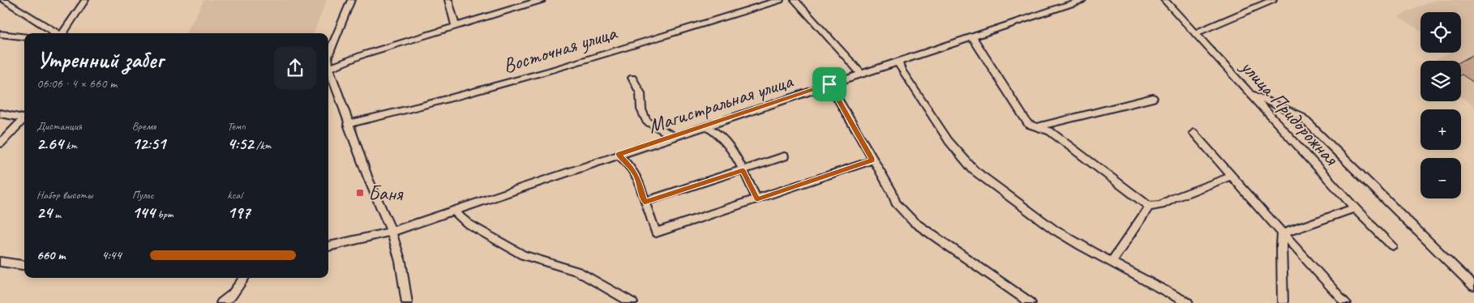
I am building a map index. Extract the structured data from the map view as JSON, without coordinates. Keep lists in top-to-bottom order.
{
  "streets": {
    "street": ["Восточная улица", "Магистральная улица", "улица Придорожная"]
  },
  "places": {
    "transit": ["Баня"]
  },
  "page": {
    "map_buttons": ["+", "−"],
    "heading": ["Утренний забег", "06:06 · 4 × 660 m"],
    "stats": [
      ["Дистанция", "2.64 km"],
      ["Время", "12:51"],
      ["Темп", "4:52 /km"],
      ["Набор высоты", "24 m"],
      ["Пульс", "144 bpm"],
      ["kcal", "197"]
    ],
    "list": [
      {
        "name": "660 m",
        "note": "4:44"
      }
    ]
  }
}
